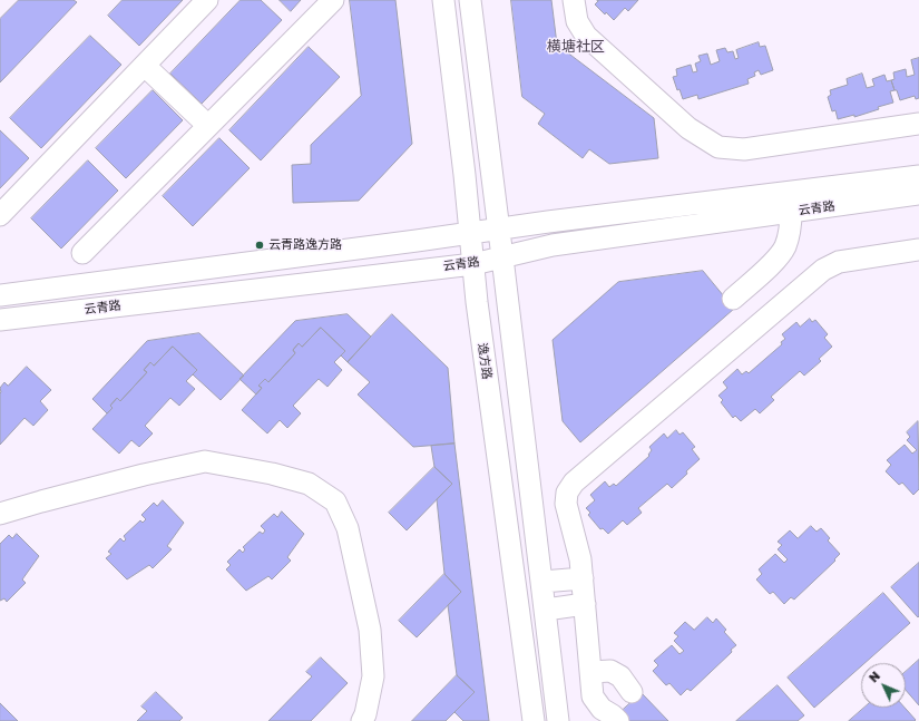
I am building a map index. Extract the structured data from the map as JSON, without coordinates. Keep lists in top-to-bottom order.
{
  "streets": {
    "street": ["云青路", "逸方路"]
  },
  "crossings": [
    ["云青路", "逸方路"]
  ],
  "districts": ["横塘社区"],
  "places": ["云青路逸方路"],
  "north": "top left"
}
